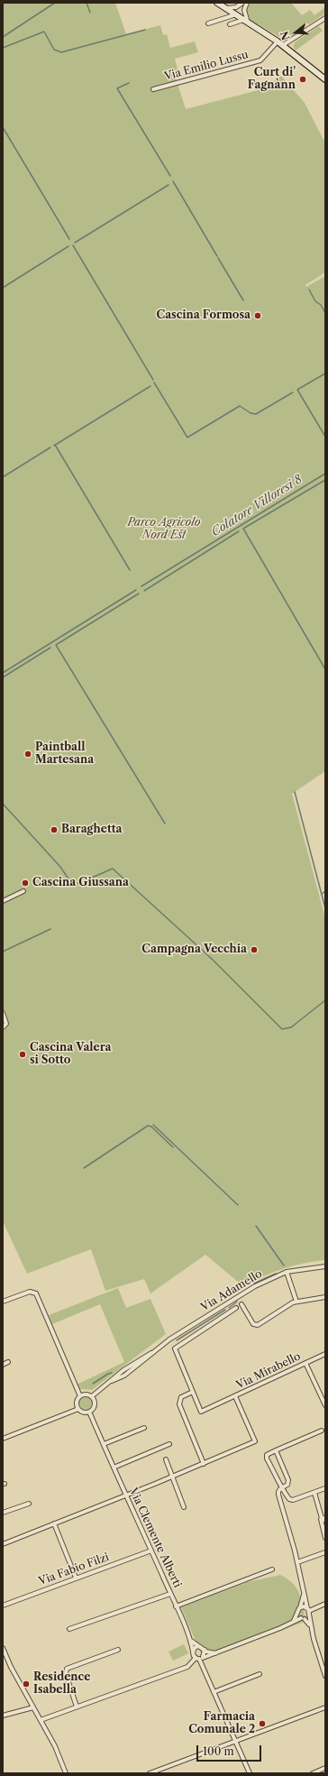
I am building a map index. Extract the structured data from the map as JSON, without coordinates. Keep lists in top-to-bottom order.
{
  "streets": {
    "street": [
      "Via Emilio Lussu",
      "Via Adamello",
      "Via Mirabello",
      "Via Clemente Alberti",
      "Via Fabio Filzi"
    ]
  },
  "crossings": [
    ["Via Adamello", "Via Clemente Alberti"],
    ["Via Mirabello", "Via Clemente Alberti"],
    ["Via Clemente Alberti", "Via Fabio Filzi"]
  ],
  "water": ["Colatore Villoresi 8"],
  "parks": ["Parco Agricolo Nord Est"],
  "places": [
    "Curt di' Fagnànn",
    "Cascina Formosa",
    "Paintball Martesana",
    "Baraghetta",
    "Cascina Giussana",
    "Campagna Vecchia",
    "Cascina Valera si Sotto",
    "Residence Isabella",
    "Farmacia Comunale 2"
  ],
  "scale_bar": "100 m",
  "north": "left"
}
